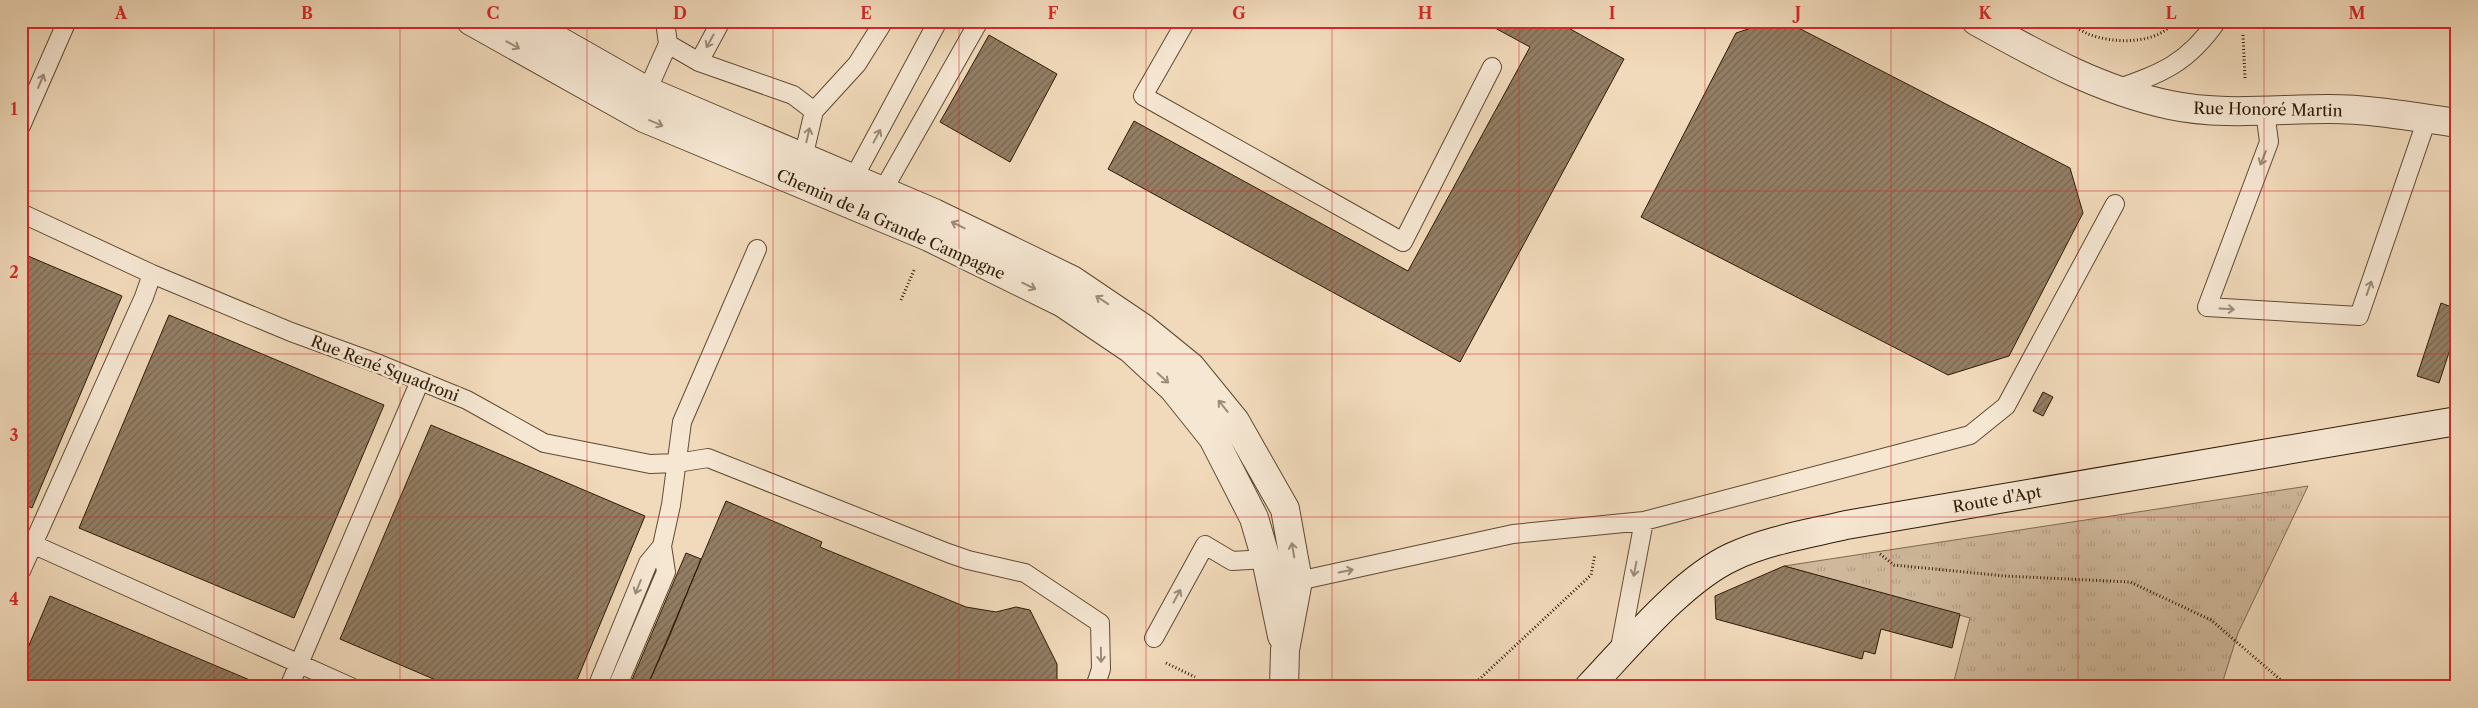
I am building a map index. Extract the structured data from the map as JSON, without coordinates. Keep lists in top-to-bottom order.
{
  "streets": {
    "street": ["Rue Honoré Martin", "Chemin de la Grande Campagne", "Route d'Apt"],
    "lane": ["Rue René Squadroni"]
  },
  "one_way": ["Rue René Squadroni"],
  "grid": {
    "columns": [
      "A",
      "B",
      "C",
      "D",
      "E",
      "F",
      "G",
      "H",
      "I",
      "J",
      "K",
      "L",
      "M"
    ],
    "rows": [
      "1",
      "2",
      "3",
      "4"
    ]
  }
}
